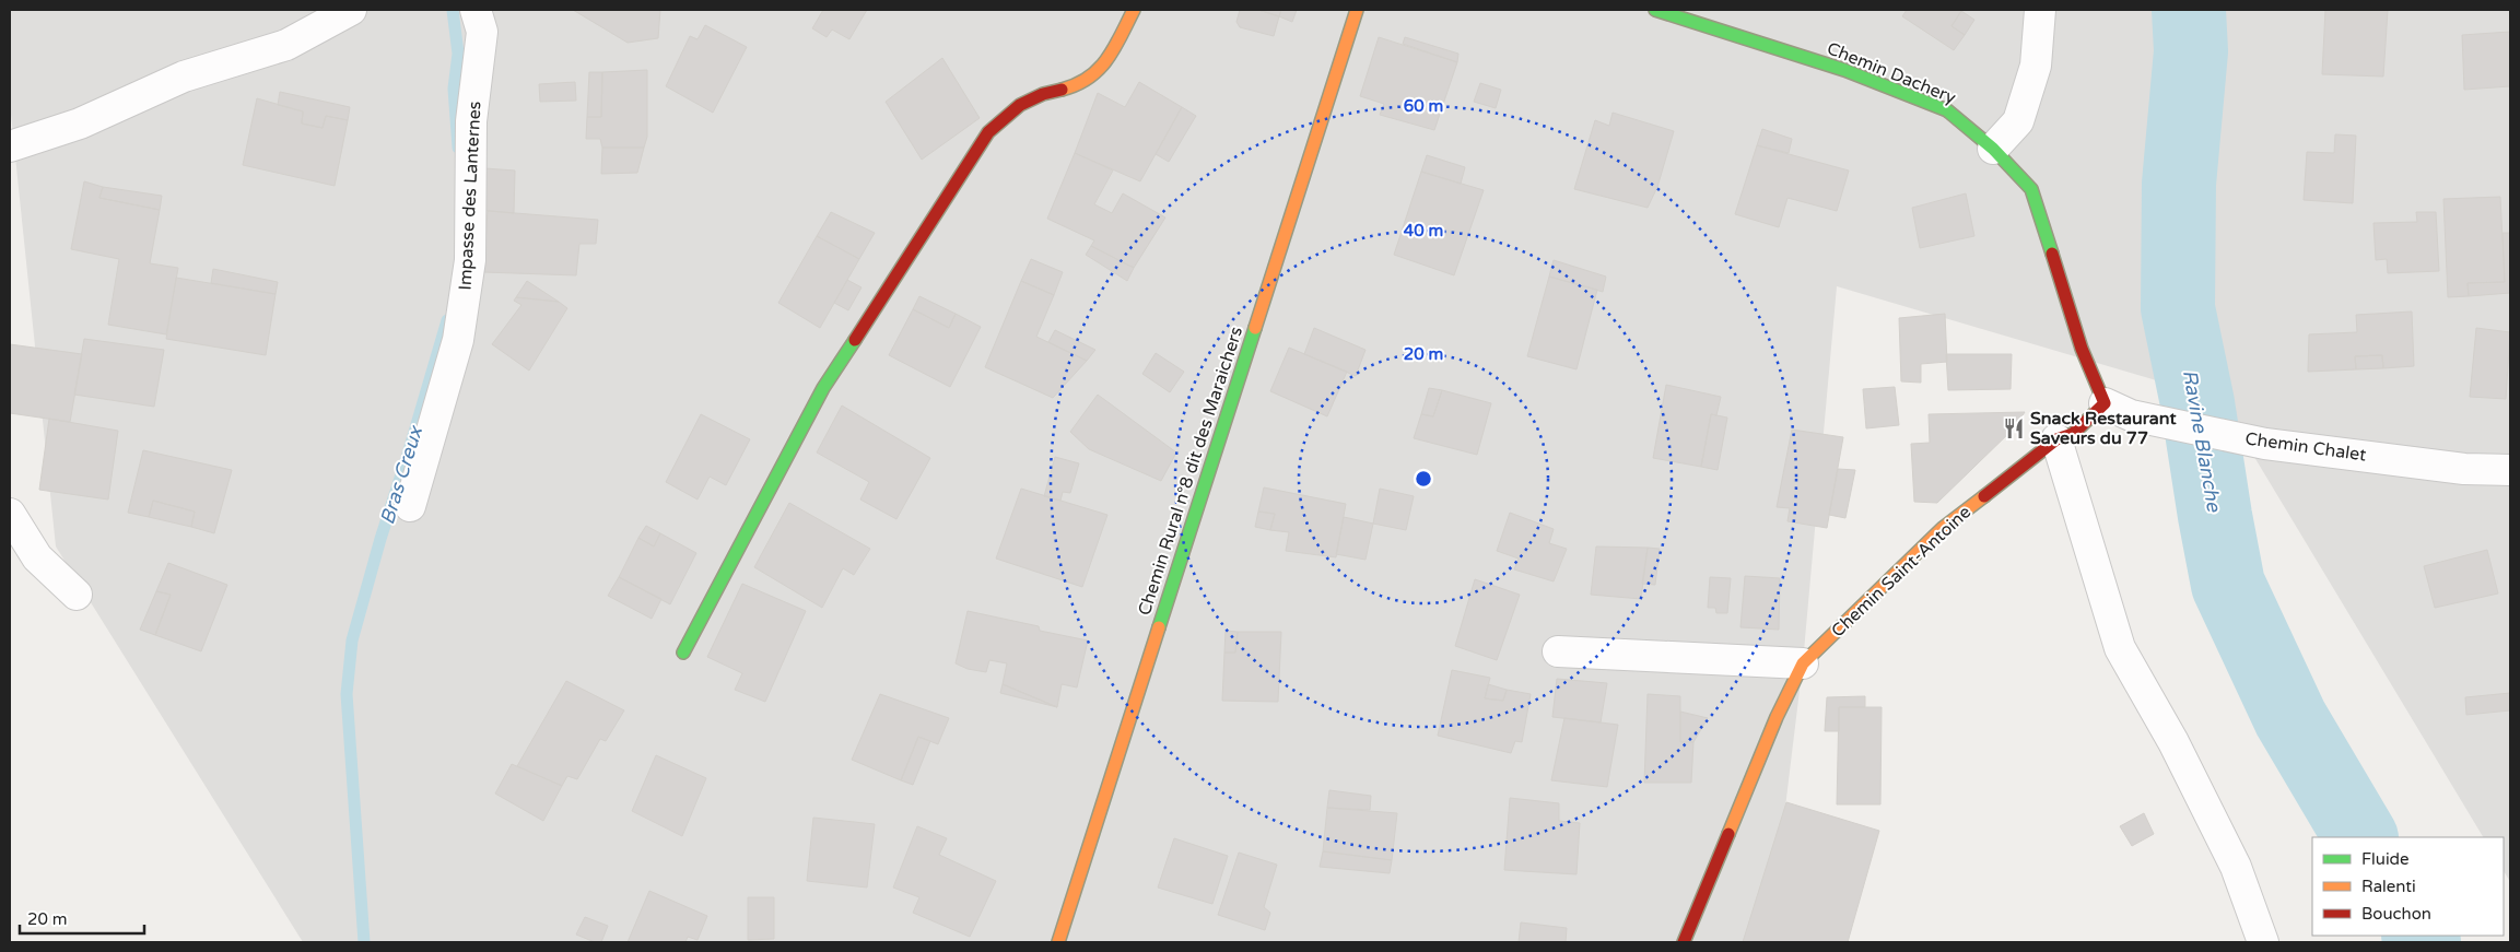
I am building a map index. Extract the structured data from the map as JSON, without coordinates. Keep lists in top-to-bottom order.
{
  "streets": {
    "street": [
      "Chemin Dachery",
      "Impasse des Lanternes",
      "Chemin Chalet",
      "Chemin Rural n°8 dit des Maraichers",
      "Chemin Saint-Antoine"
    ]
  },
  "crossings": [
    ["Chemin Dachery", "Chemin Chalet"],
    ["Chemin Dachery", "Chemin Saint-Antoine"],
    ["Chemin Chalet", "Chemin Saint-Antoine"]
  ],
  "water": ["Ravine Blanche", "Bras Creux"],
  "places": {
    "restaurant": ["Snack Restaurant Saveurs du 77"]
  },
  "legend": ["Fluide", "Ralenti", "Bouchon"],
  "scale_bar": "20 m",
  "rings": ["60 m", "40 m", "20 m"]
}
